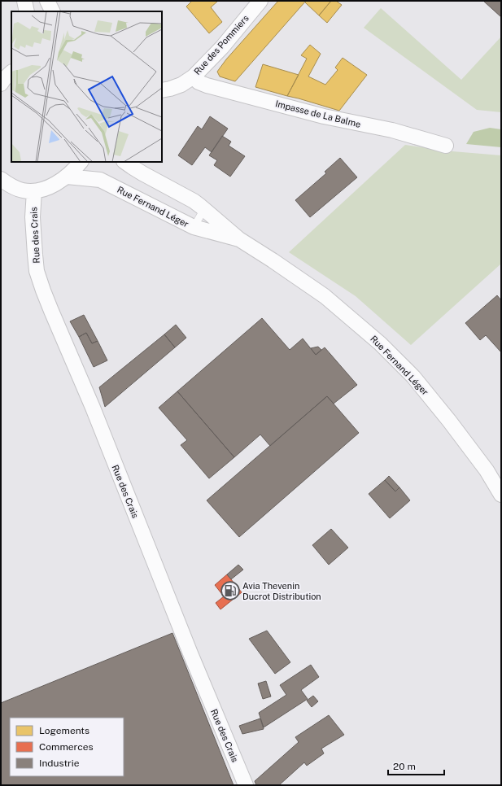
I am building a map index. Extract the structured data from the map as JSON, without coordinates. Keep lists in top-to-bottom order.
{
  "streets": {
    "street": [
      "Rue des Pommiers",
      "Impasse de La Balme",
      "Rue Fernand Léger",
      "Rue des Crais"
    ]
  },
  "crossings": [
    ["Rue des Pommiers", "Impasse de La Balme"]
  ],
  "places": {
    "fuel station": ["Avia Thevenin Ducrot Distribution"]
  },
  "legend": ["Logements", "Commerces", "Industrie"],
  "scale_bar": "20 m"
}
